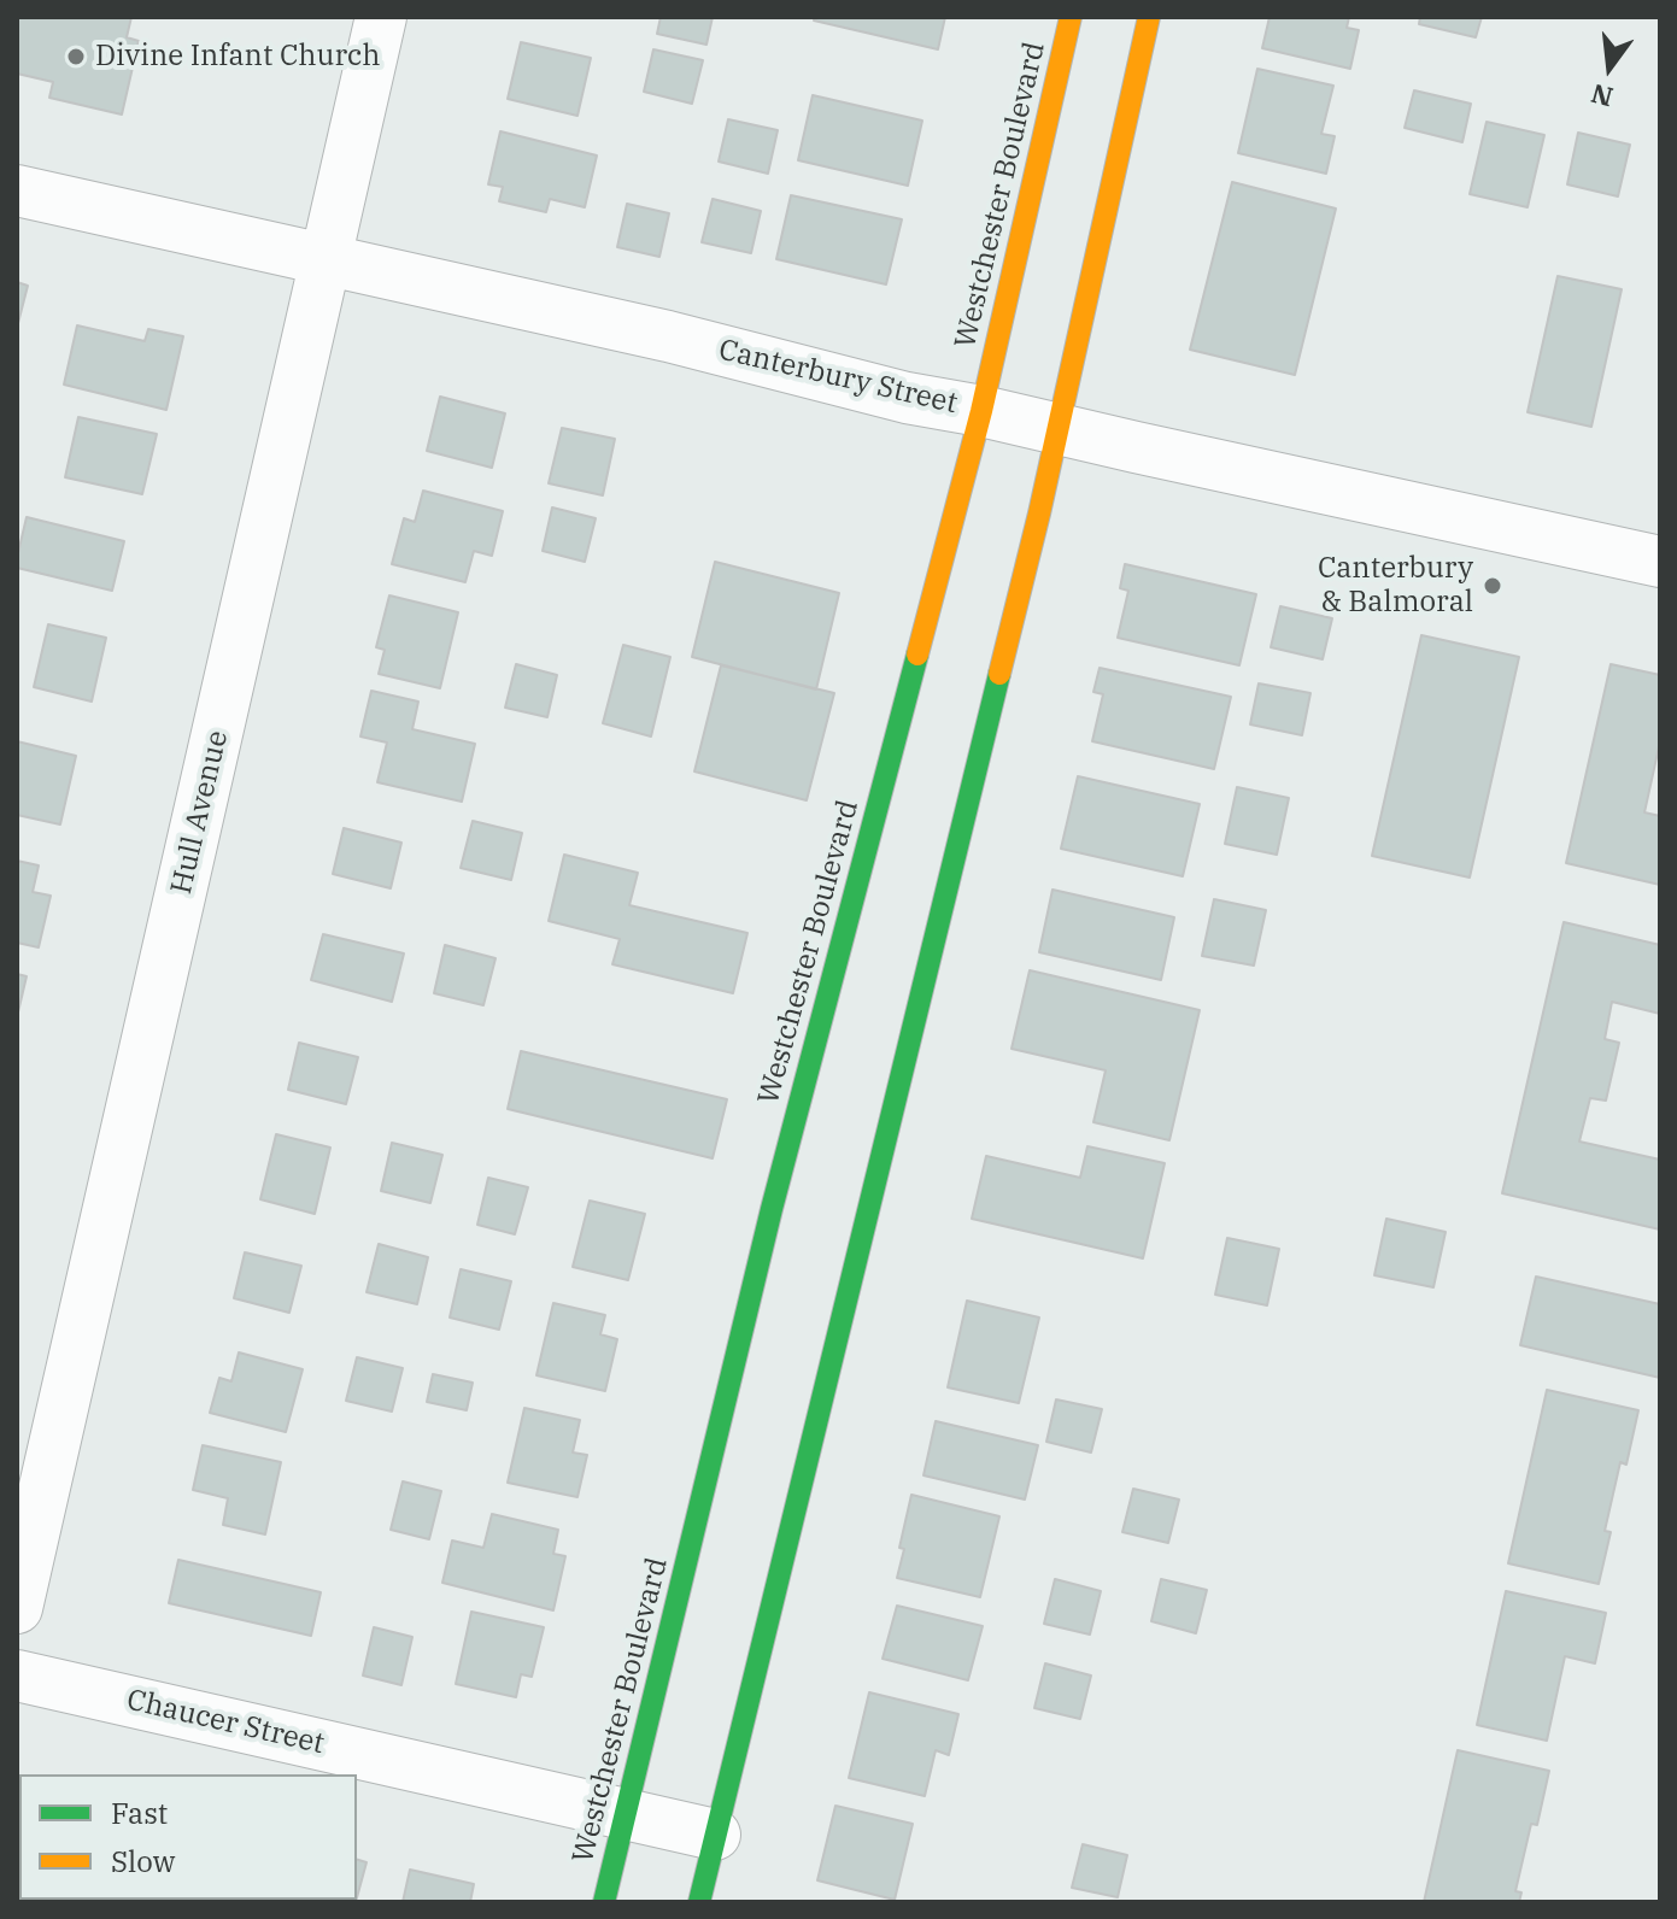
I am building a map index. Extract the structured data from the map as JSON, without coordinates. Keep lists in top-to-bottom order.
{
  "streets": {
    "street": [
      "Westchester Boulevard",
      "Canterbury Street",
      "Hull Avenue",
      "Chaucer Street"
    ]
  },
  "crossings": [
    ["Westchester Boulevard", "Canterbury Street"],
    ["Westchester Boulevard", "Chaucer Street"],
    ["Canterbury Street", "Hull Avenue"]
  ],
  "places": ["Divine Infant Church", "Canterbury & Balmoral"],
  "legend": ["Fast", "Slow"],
  "north": "bottom"
}
